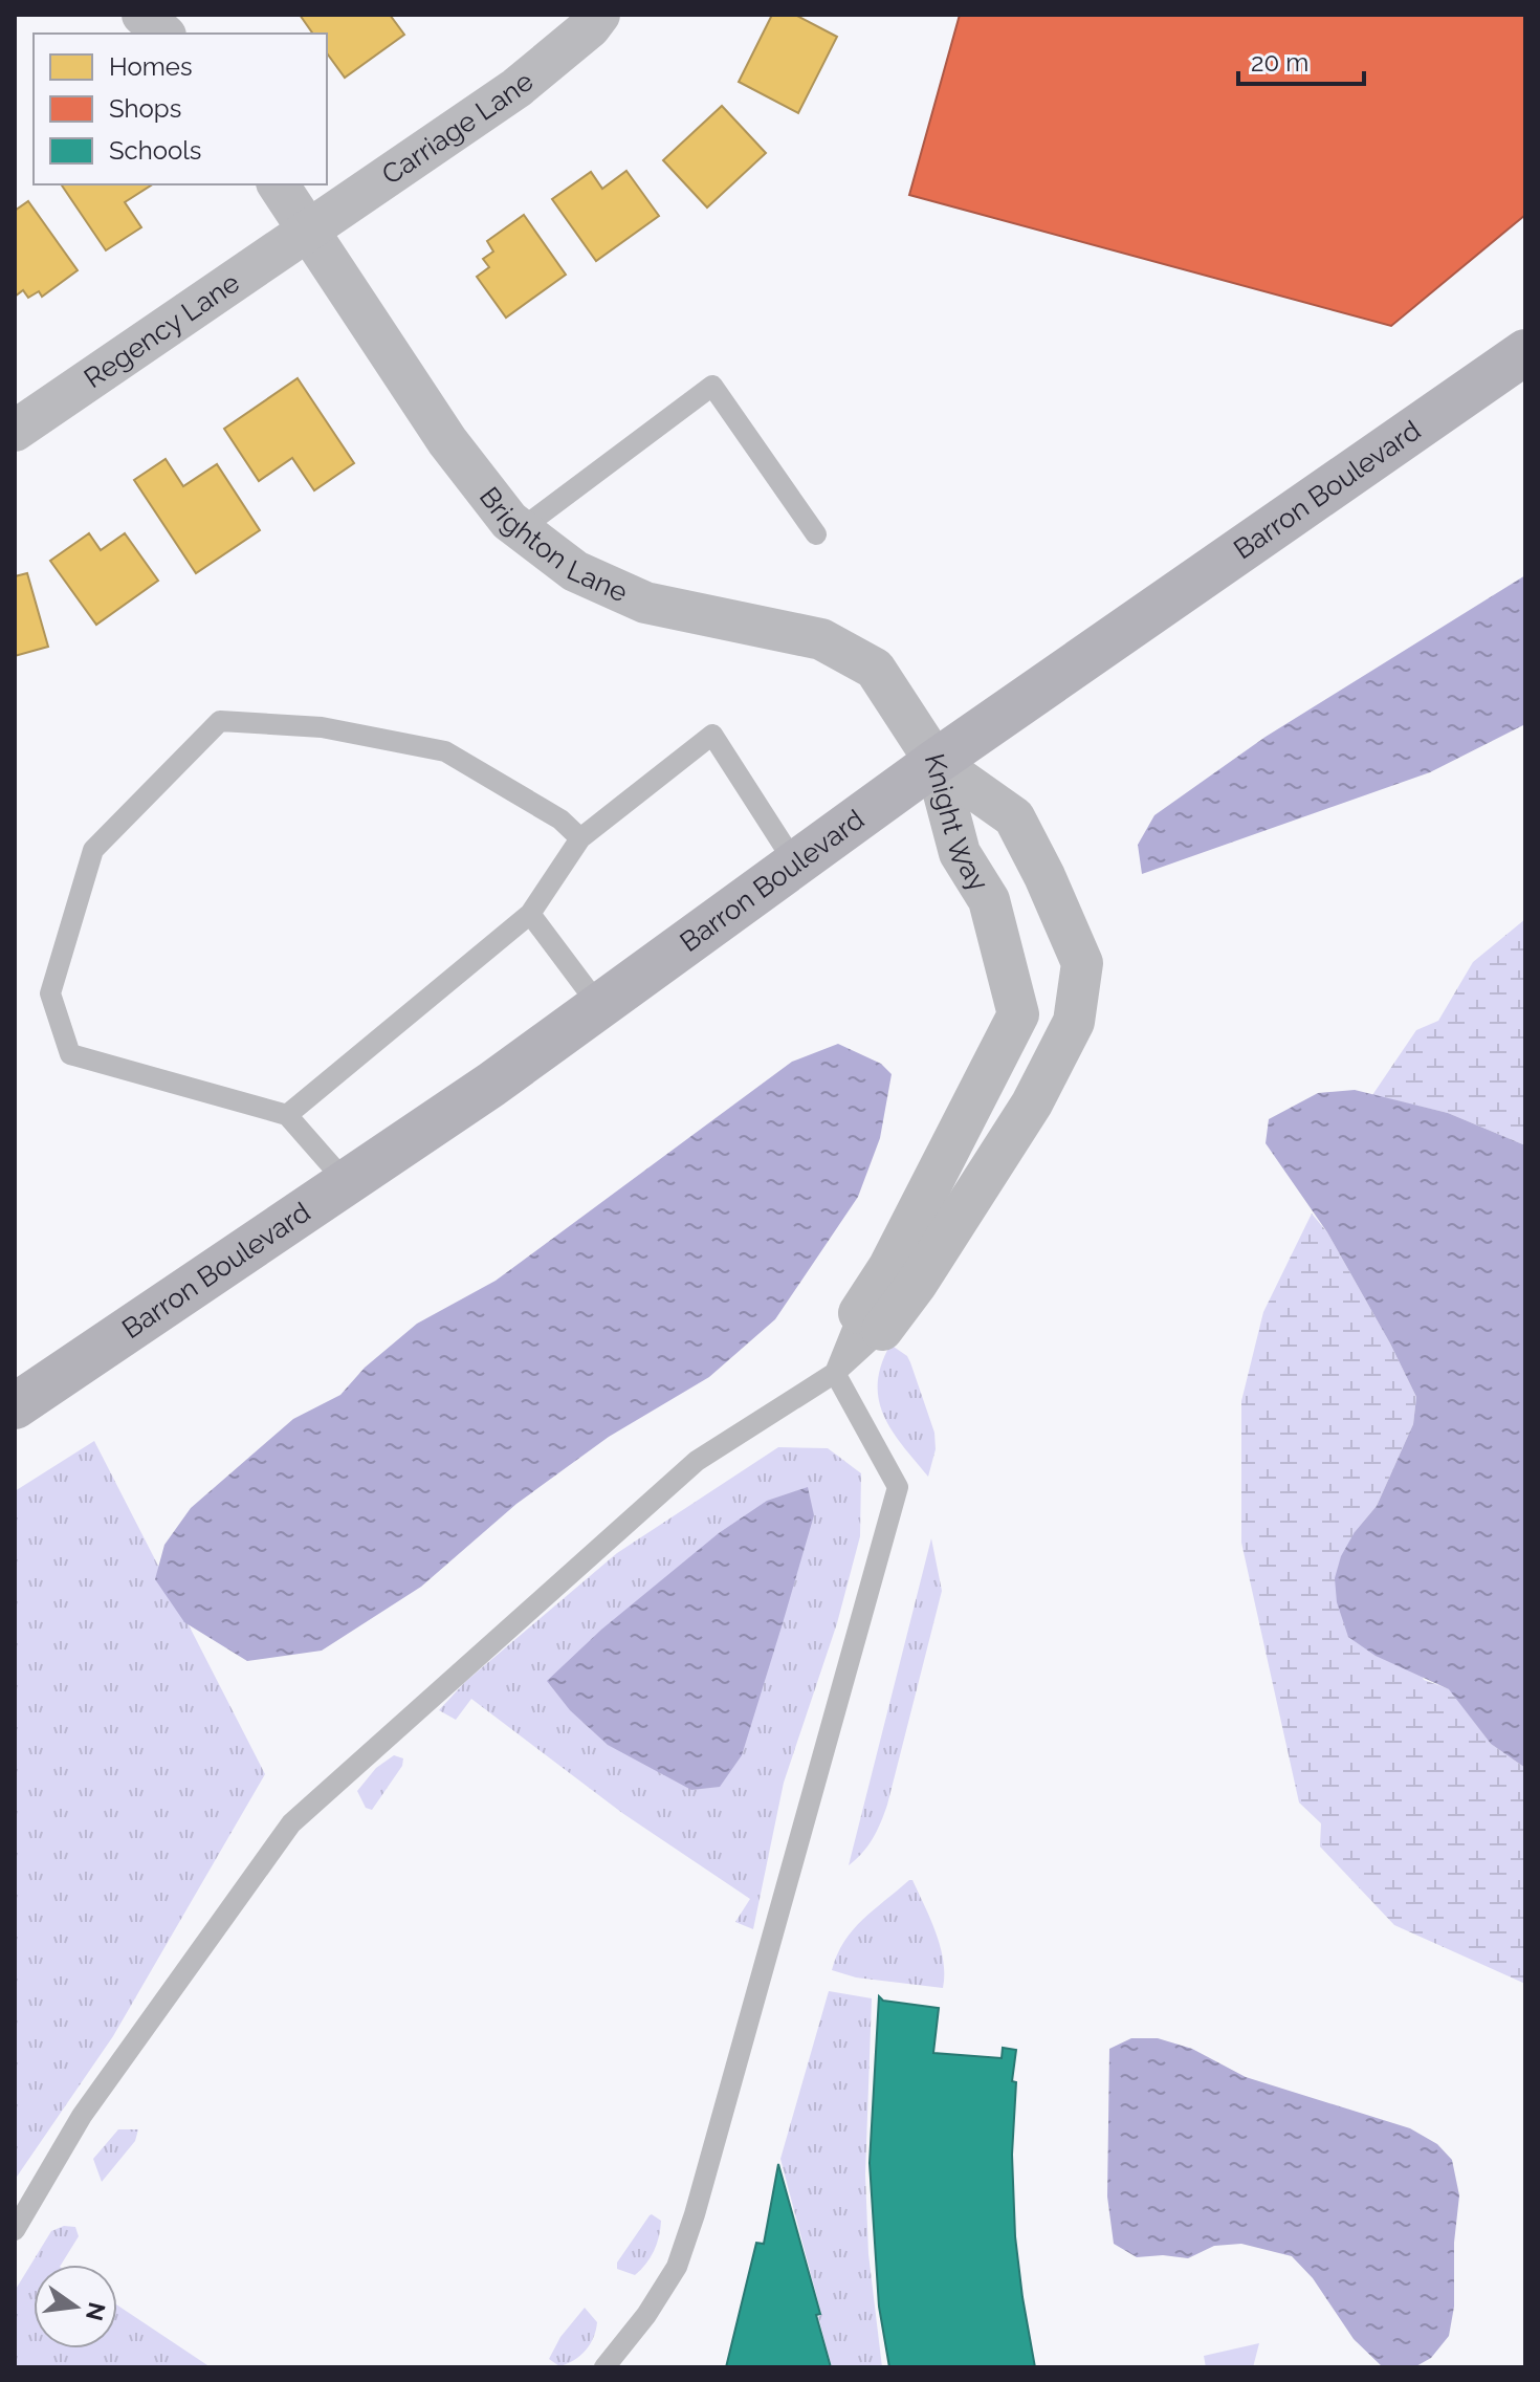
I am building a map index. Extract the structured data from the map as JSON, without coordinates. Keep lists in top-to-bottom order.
{
  "streets": {
    "main road": ["Barron Boulevard"],
    "street": [
      "Carriage Lane",
      "Regency Lane",
      "Brighton Lane",
      "Knight Way"
    ]
  },
  "crossings": [
    ["Carriage Lane", "Regency Lane"],
    ["Carriage Lane", "Brighton Lane"],
    ["Regency Lane", "Brighton Lane"],
    ["Barron Boulevard", "Brighton Lane"],
    ["Barron Boulevard", "Knight Way"],
    ["Brighton Lane", "Knight Way"]
  ],
  "legend": ["Homes", "Shops", "Schools"],
  "scale_bar": "20 m",
  "north": "right"
}
